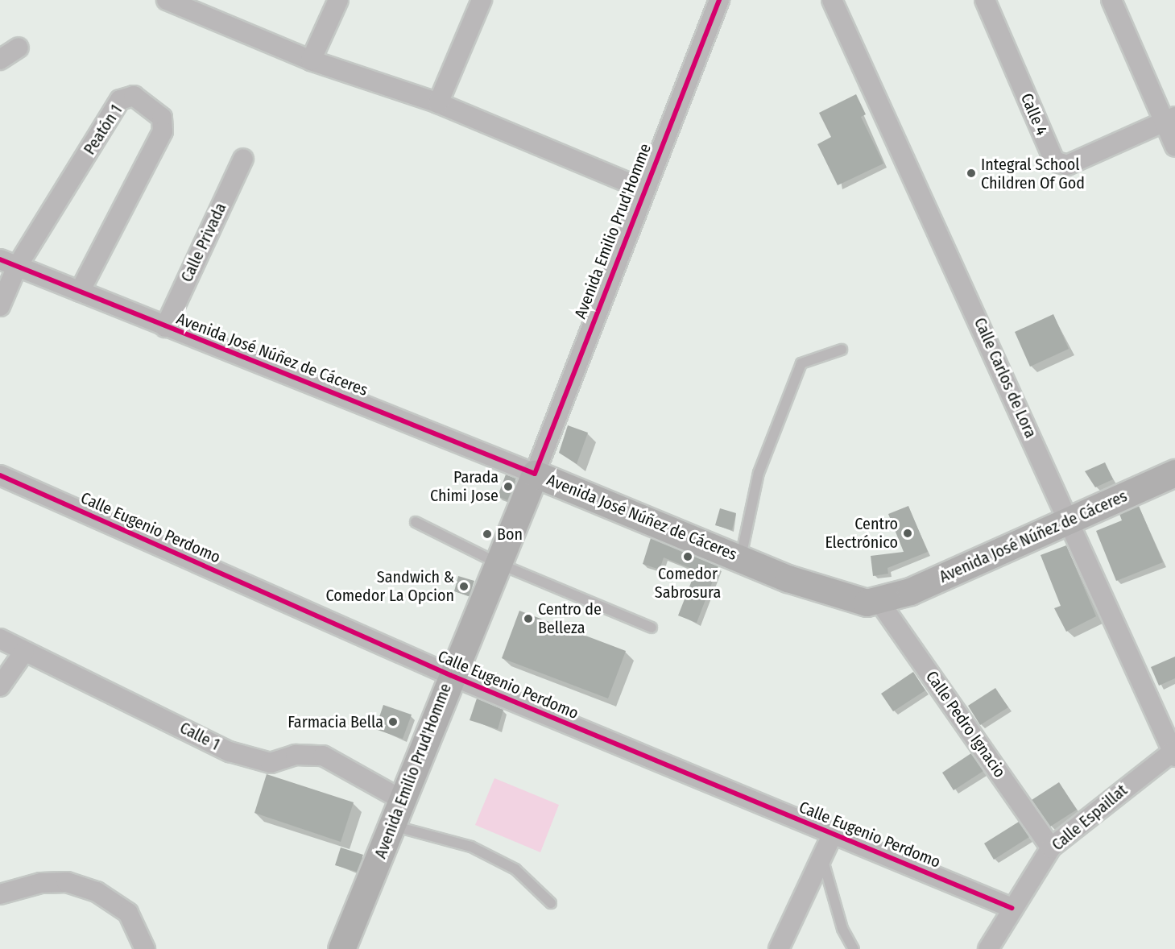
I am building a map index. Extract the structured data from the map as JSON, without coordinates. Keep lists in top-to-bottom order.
{
  "streets": {
    "main road": ["Avenida Emilio Prud'Homme", "Avenida José Núñez de Cáceres"],
    "street": [
      "Calle 4",
      "Peatón 1",
      "Calle Privada",
      "Calle Carlos de Lora",
      "Calle Eugenio Perdomo",
      "Calle Pedro Ignacio",
      "Calle 1",
      "Calle Espaillat"
    ]
  },
  "crossings": [
    ["Peatón 1", "Avenida José Núñez de Cáceres"],
    ["Avenida Emilio Prud'Homme", "Avenida José Núñez de Cáceres"],
    ["Avenida Emilio Prud'Homme", "Calle Eugenio Perdomo"],
    ["Avenida Emilio Prud'Homme", "Calle 1"],
    ["Calle Privada", "Avenida José Núñez de Cáceres"],
    ["Avenida José Núñez de Cáceres", "Calle Carlos de Lora"],
    ["Avenida José Núñez de Cáceres", "Calle Pedro Ignacio"],
    ["Calle Carlos de Lora", "Calle Espaillat"],
    ["Calle Eugenio Perdomo", "Calle Espaillat"],
    ["Calle Pedro Ignacio", "Calle Espaillat"]
  ],
  "places": [
    "Integral School Children Of God",
    "Parada Chimi Jose",
    "Centro Electrónico",
    "Bon",
    "Comedor Sabrosura",
    "Sandwich & Comedor La Opcion",
    "Centro de Belleza",
    "Farmacia Bella"
  ]
}
